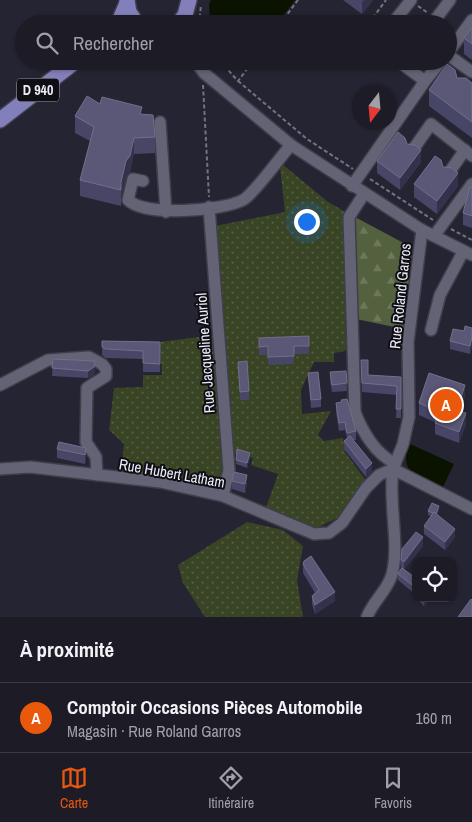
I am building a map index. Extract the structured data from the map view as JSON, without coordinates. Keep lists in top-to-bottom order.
{
  "streets": {
    "main road": ["D 940"],
    "street": ["Rue Roland Garros", "Rue Jacqueline Auriol", "Rue Hubert Latham"]
  },
  "crossings": [
    ["Rue Roland Garros", "Rue Hubert Latham"],
    ["Rue Jacqueline Auriol", "Rue Hubert Latham"]
  ],
  "north": "bottom",
  "page": {
    "search": "Rechercher",
    "pins": "A",
    "heading": "À proximité",
    "list": [
      {
        "mark": "A",
        "name": "Comptoir Occasions Pièces Automobile",
        "note": "Magasin · Rue Roland Garros",
        "value": "160 m"
      }
    ],
    "nav": ["Carte", "Itinéraire", "Favoris"]
  }
}
